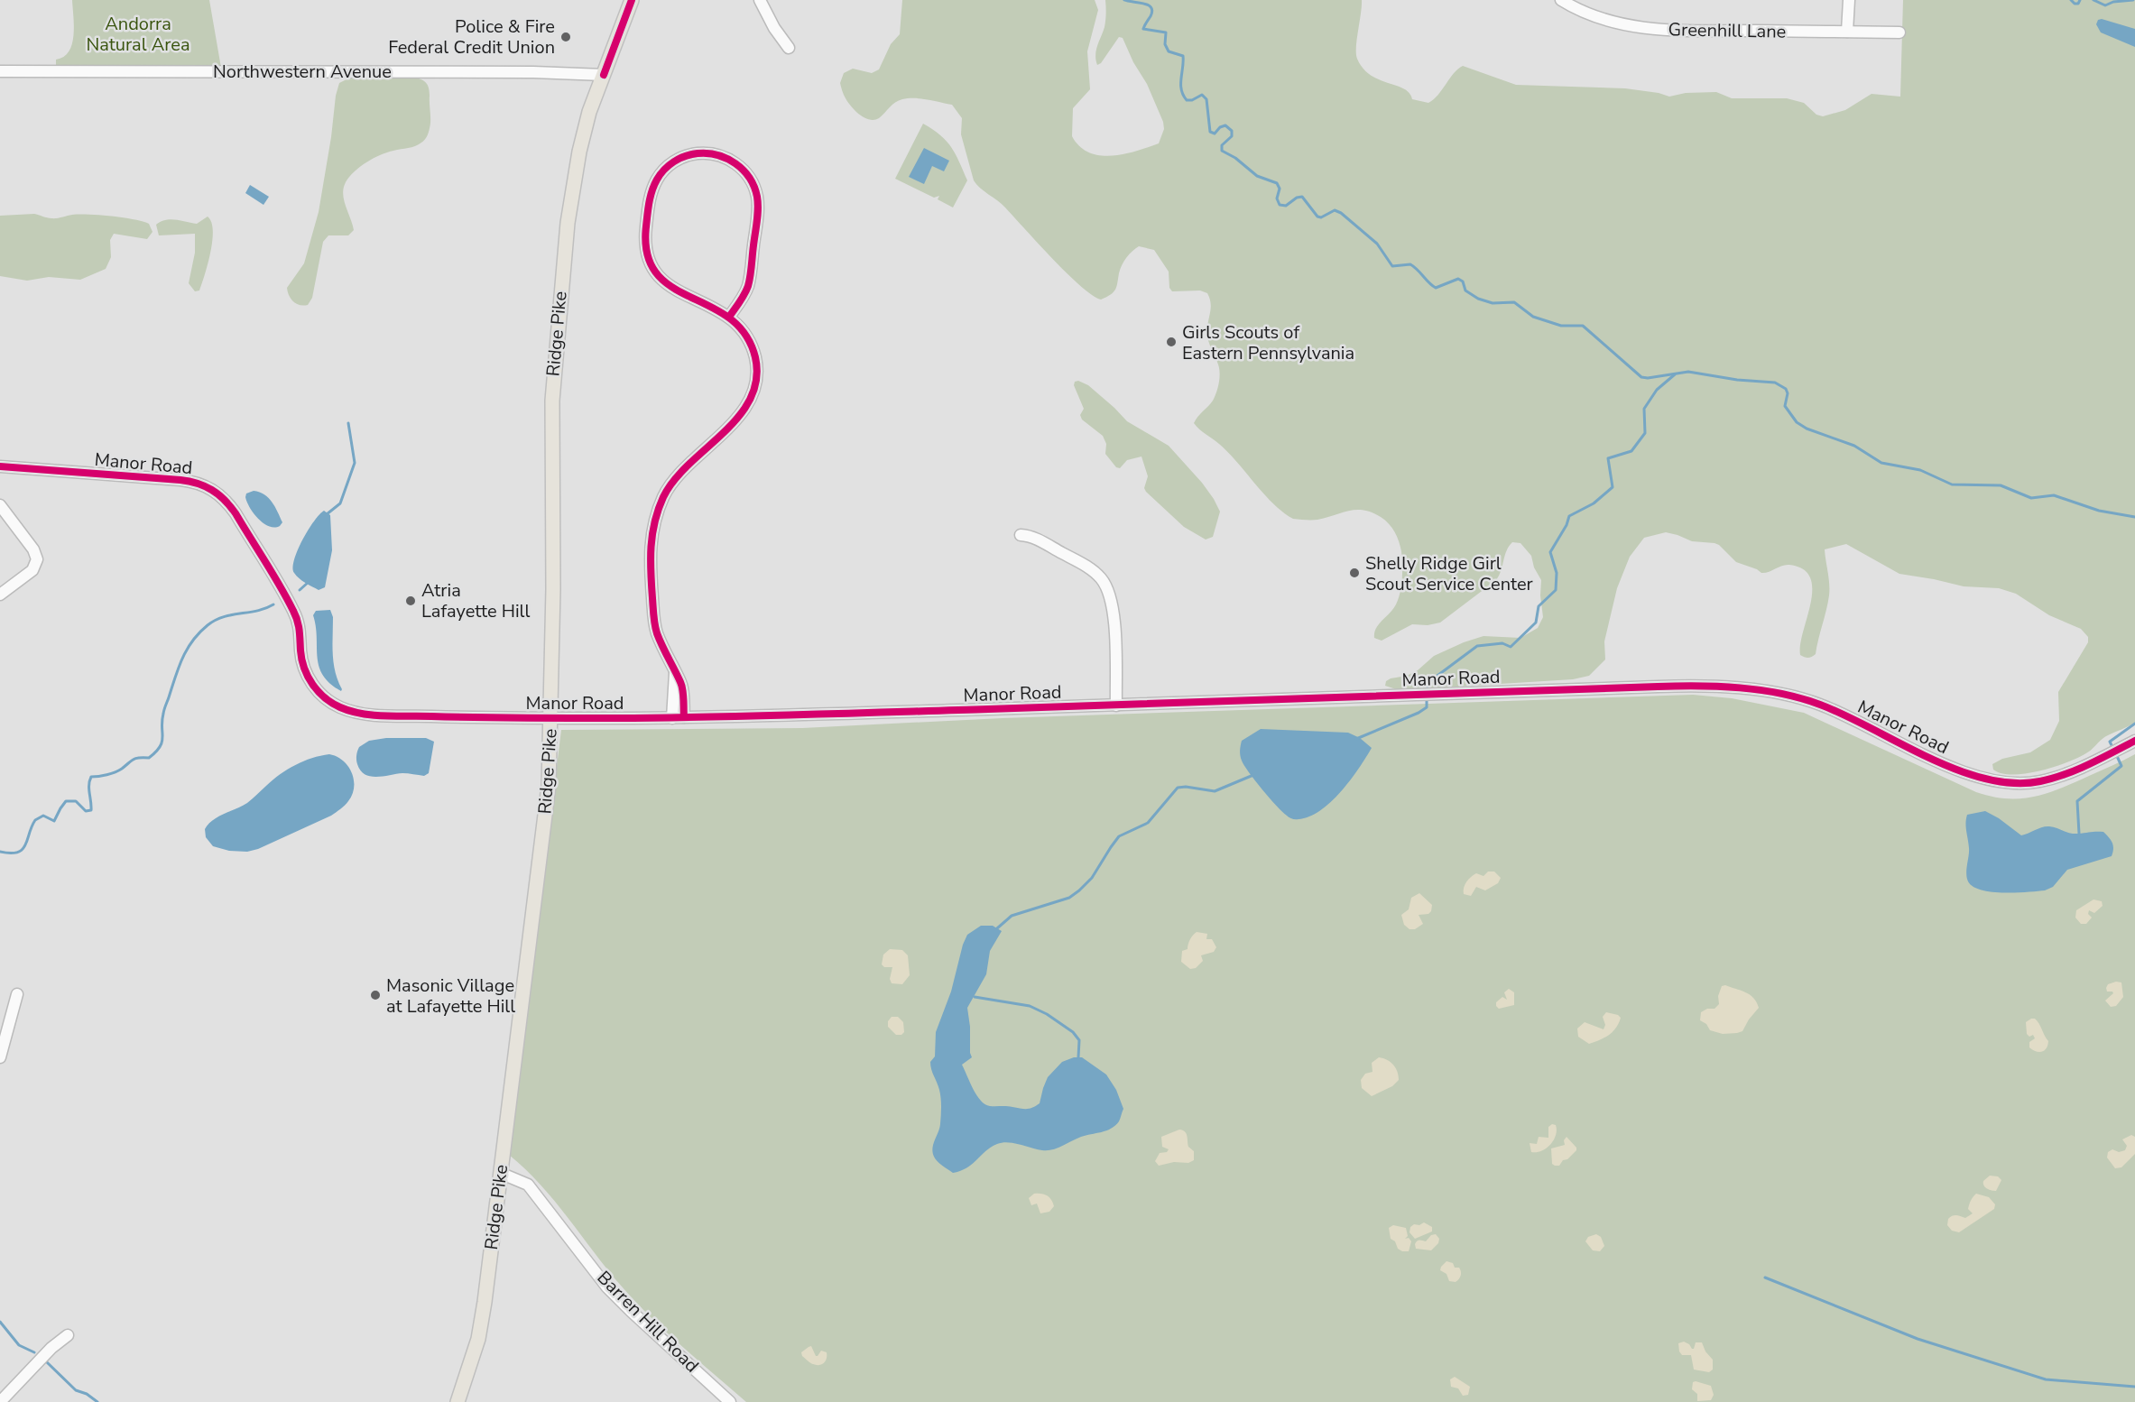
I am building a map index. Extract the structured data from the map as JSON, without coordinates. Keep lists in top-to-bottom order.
{
  "streets": {
    "main road": ["Ridge Pike"],
    "street": [
      "Greenhill Lane",
      "Northwestern Avenue",
      "Manor Road",
      "Barren Hill Road"
    ]
  },
  "crossings": [
    ["Northwestern Avenue", "Ridge Pike"],
    ["Ridge Pike", "Manor Road"],
    ["Ridge Pike", "Barren Hill Road"]
  ],
  "parks": ["Andorra Natural Area"],
  "places": [
    "Police & Fire Federal Credit Union",
    "Girls Scouts of Eastern Pennsylvania",
    "Shelly Ridge Girl Scout Service Center",
    "Atria Lafayette Hill",
    "Masonic Village at Lafayette Hill"
  ]
}
